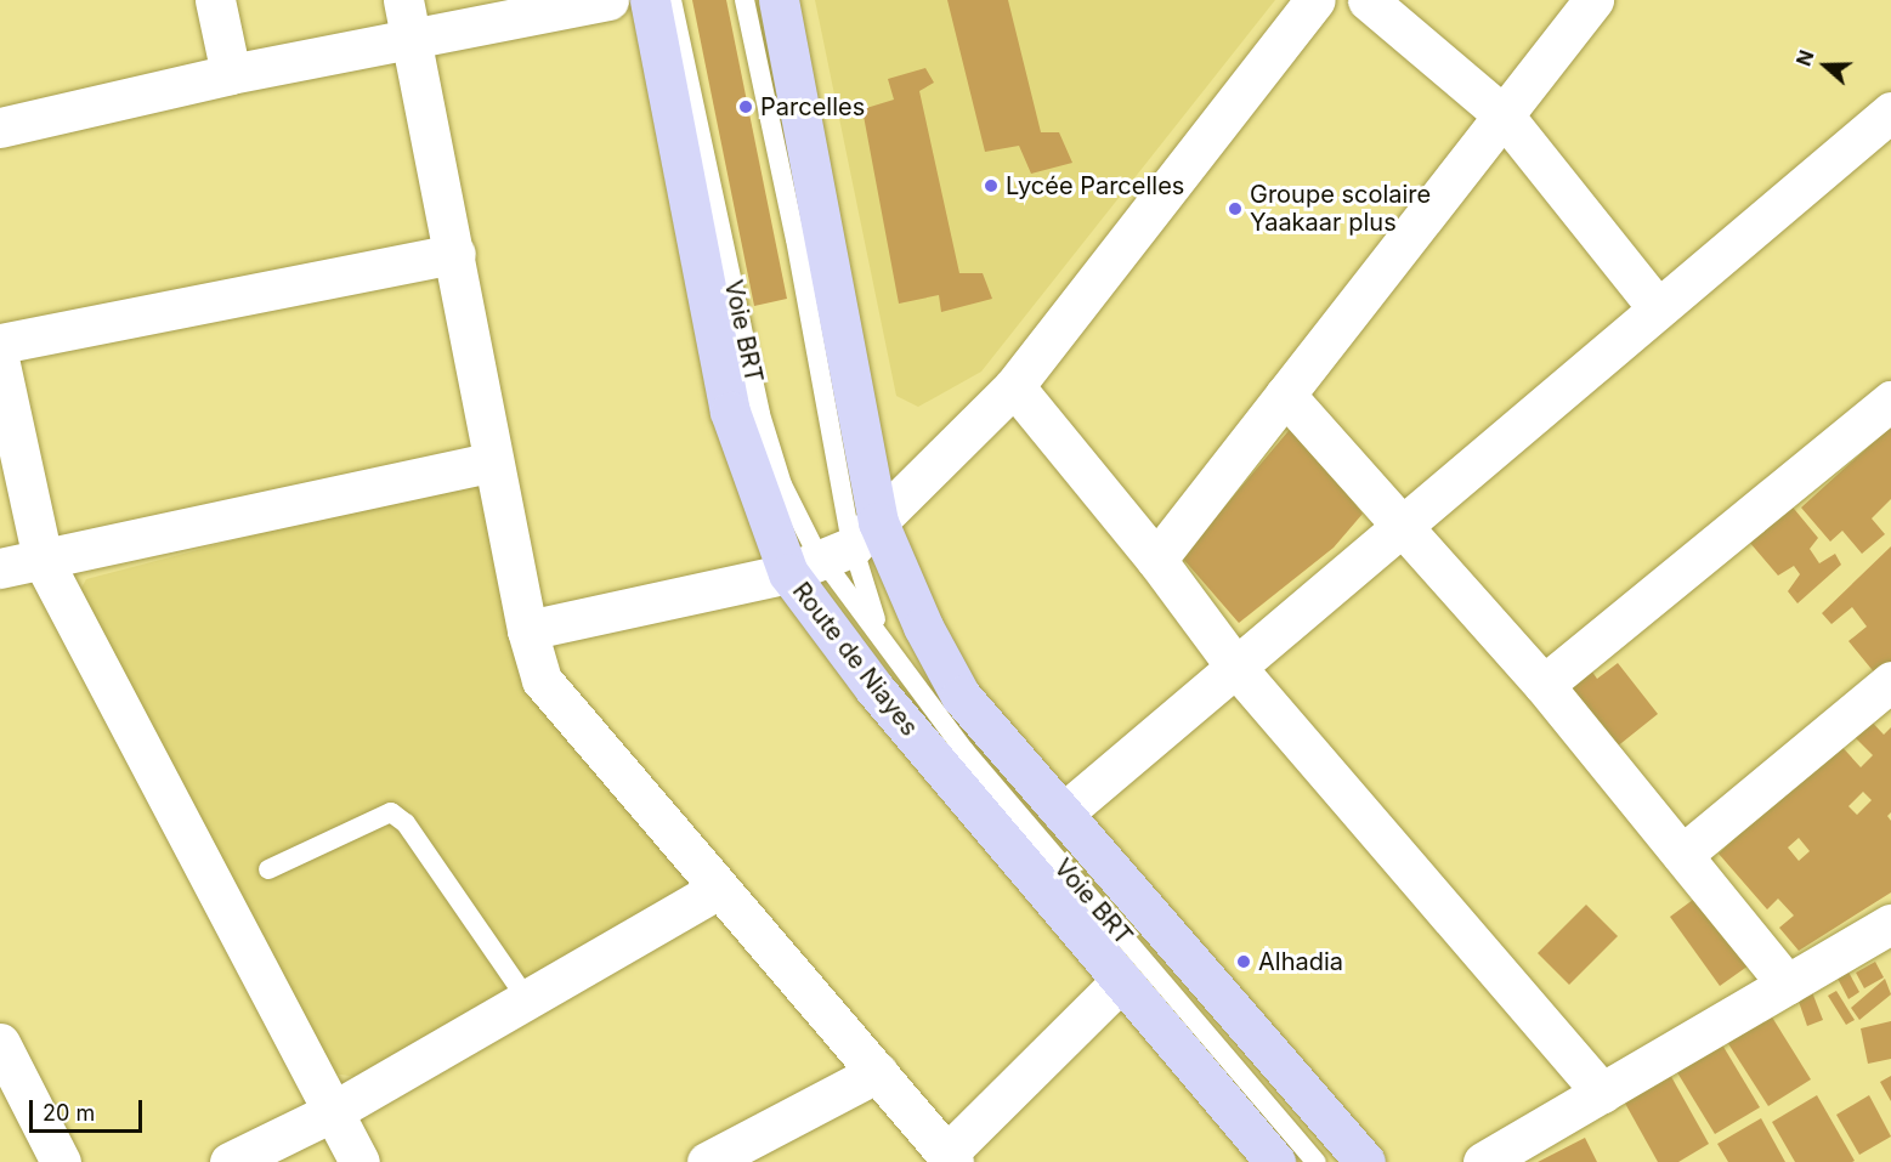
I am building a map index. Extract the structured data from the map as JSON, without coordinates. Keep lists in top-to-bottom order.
{
  "streets": {
    "main road": ["Route de Niayes"],
    "lane": ["Voie BRT"]
  },
  "crossings": [
    ["Voie BRT", "Route de Niayes"]
  ],
  "places": [
    "Parcelles",
    "Lycée Parcelles",
    "Groupe scolaire Yaakaar plus",
    "Alhadia"
  ],
  "scale_bar": "20 m",
  "north": "left"
}
